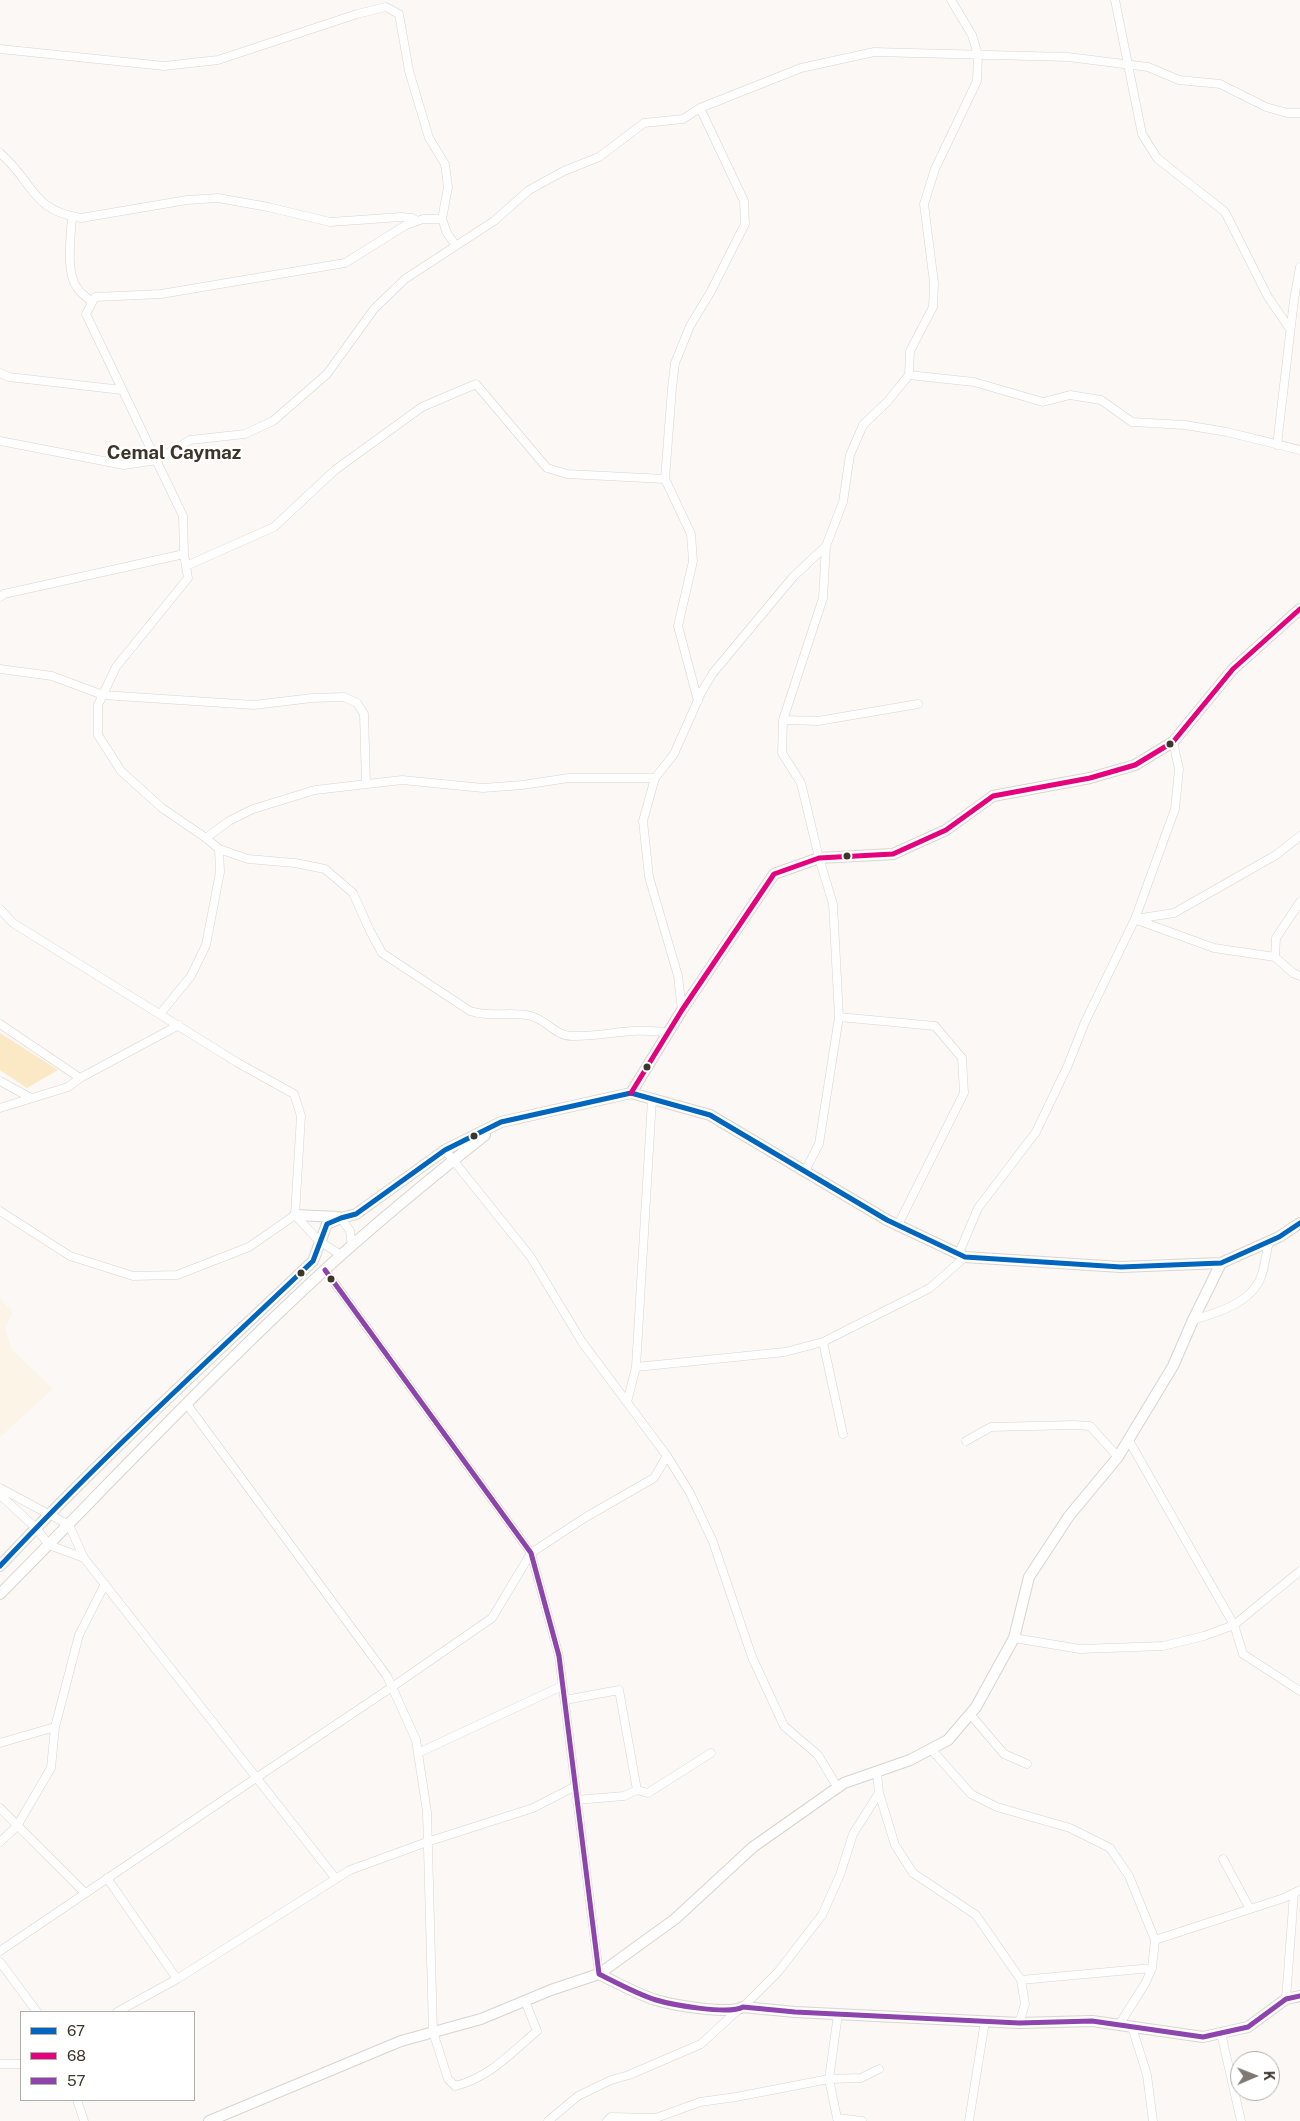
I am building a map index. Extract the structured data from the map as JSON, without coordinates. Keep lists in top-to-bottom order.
{
  "districts": ["Cemal Caymaz"],
  "lines": ["transit line 68", "transit line 67", "transit line 57"],
  "legend": ["67", "68", "57"],
  "north": "right"
}
